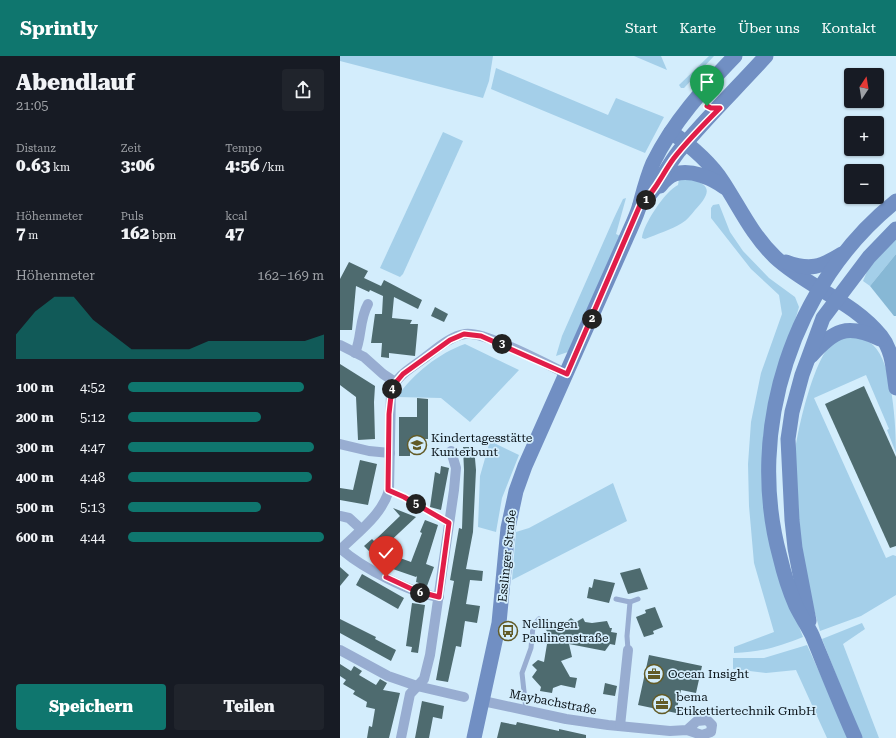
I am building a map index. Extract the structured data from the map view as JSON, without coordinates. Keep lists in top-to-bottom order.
{
  "streets": {
    "main road": ["Esslinger Straße"],
    "street": ["Maybachstraße"]
  },
  "crossings": [
    ["Esslinger Straße", "Maybachstraße"]
  ],
  "places": {
    "school or university": ["Kindertagesstätte Kunterbunt"],
    "bus stop": ["Nellingen Paulinenstraße"],
    "office": ["Ocean Insight", "bema Etikettiertechnik GmbH"]
  },
  "north": "top",
  "page": {
    "header": "Sprintly",
    "nav": [
      "Start",
      "Karte",
      "Über uns",
      "Kontakt"
    ],
    "heading": ["Abendlauf", "21:05"],
    "map_buttons": ["+", "−"],
    "stats": [
      ["Distanz", "0.63 km"],
      ["Zeit", "3:06"],
      ["Tempo", "4:56 /km"],
      ["Höhenmeter", "7 m"],
      ["Puls", "162 bpm"],
      ["kcal", "47"]
    ],
    "pins": [
      "1",
      "2",
      "3",
      "4",
      "5",
      "6"
    ],
    "chart": ["Höhenmeter", "162–169 m"],
    "list": [
      {
        "name": "100 m",
        "note": "4:52"
      },
      {
        "name": "200 m",
        "note": "5:12"
      },
      {
        "name": "300 m",
        "note": "4:47"
      },
      {
        "name": "400 m",
        "note": "4:48"
      },
      {
        "name": "500 m",
        "note": "5:13"
      },
      {
        "name": "600 m",
        "note": "4:44"
      }
    ],
    "buttons": ["Speichern", "Teilen"]
  }
}
